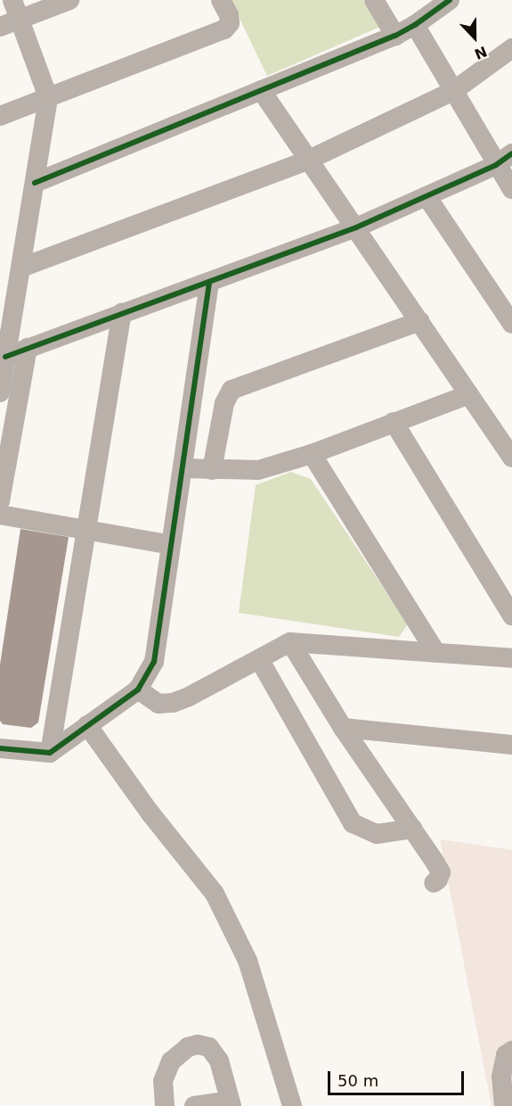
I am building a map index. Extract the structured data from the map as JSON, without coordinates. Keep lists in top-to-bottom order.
{
  "scale_bar": "50 m",
  "north": "bottom"
}
